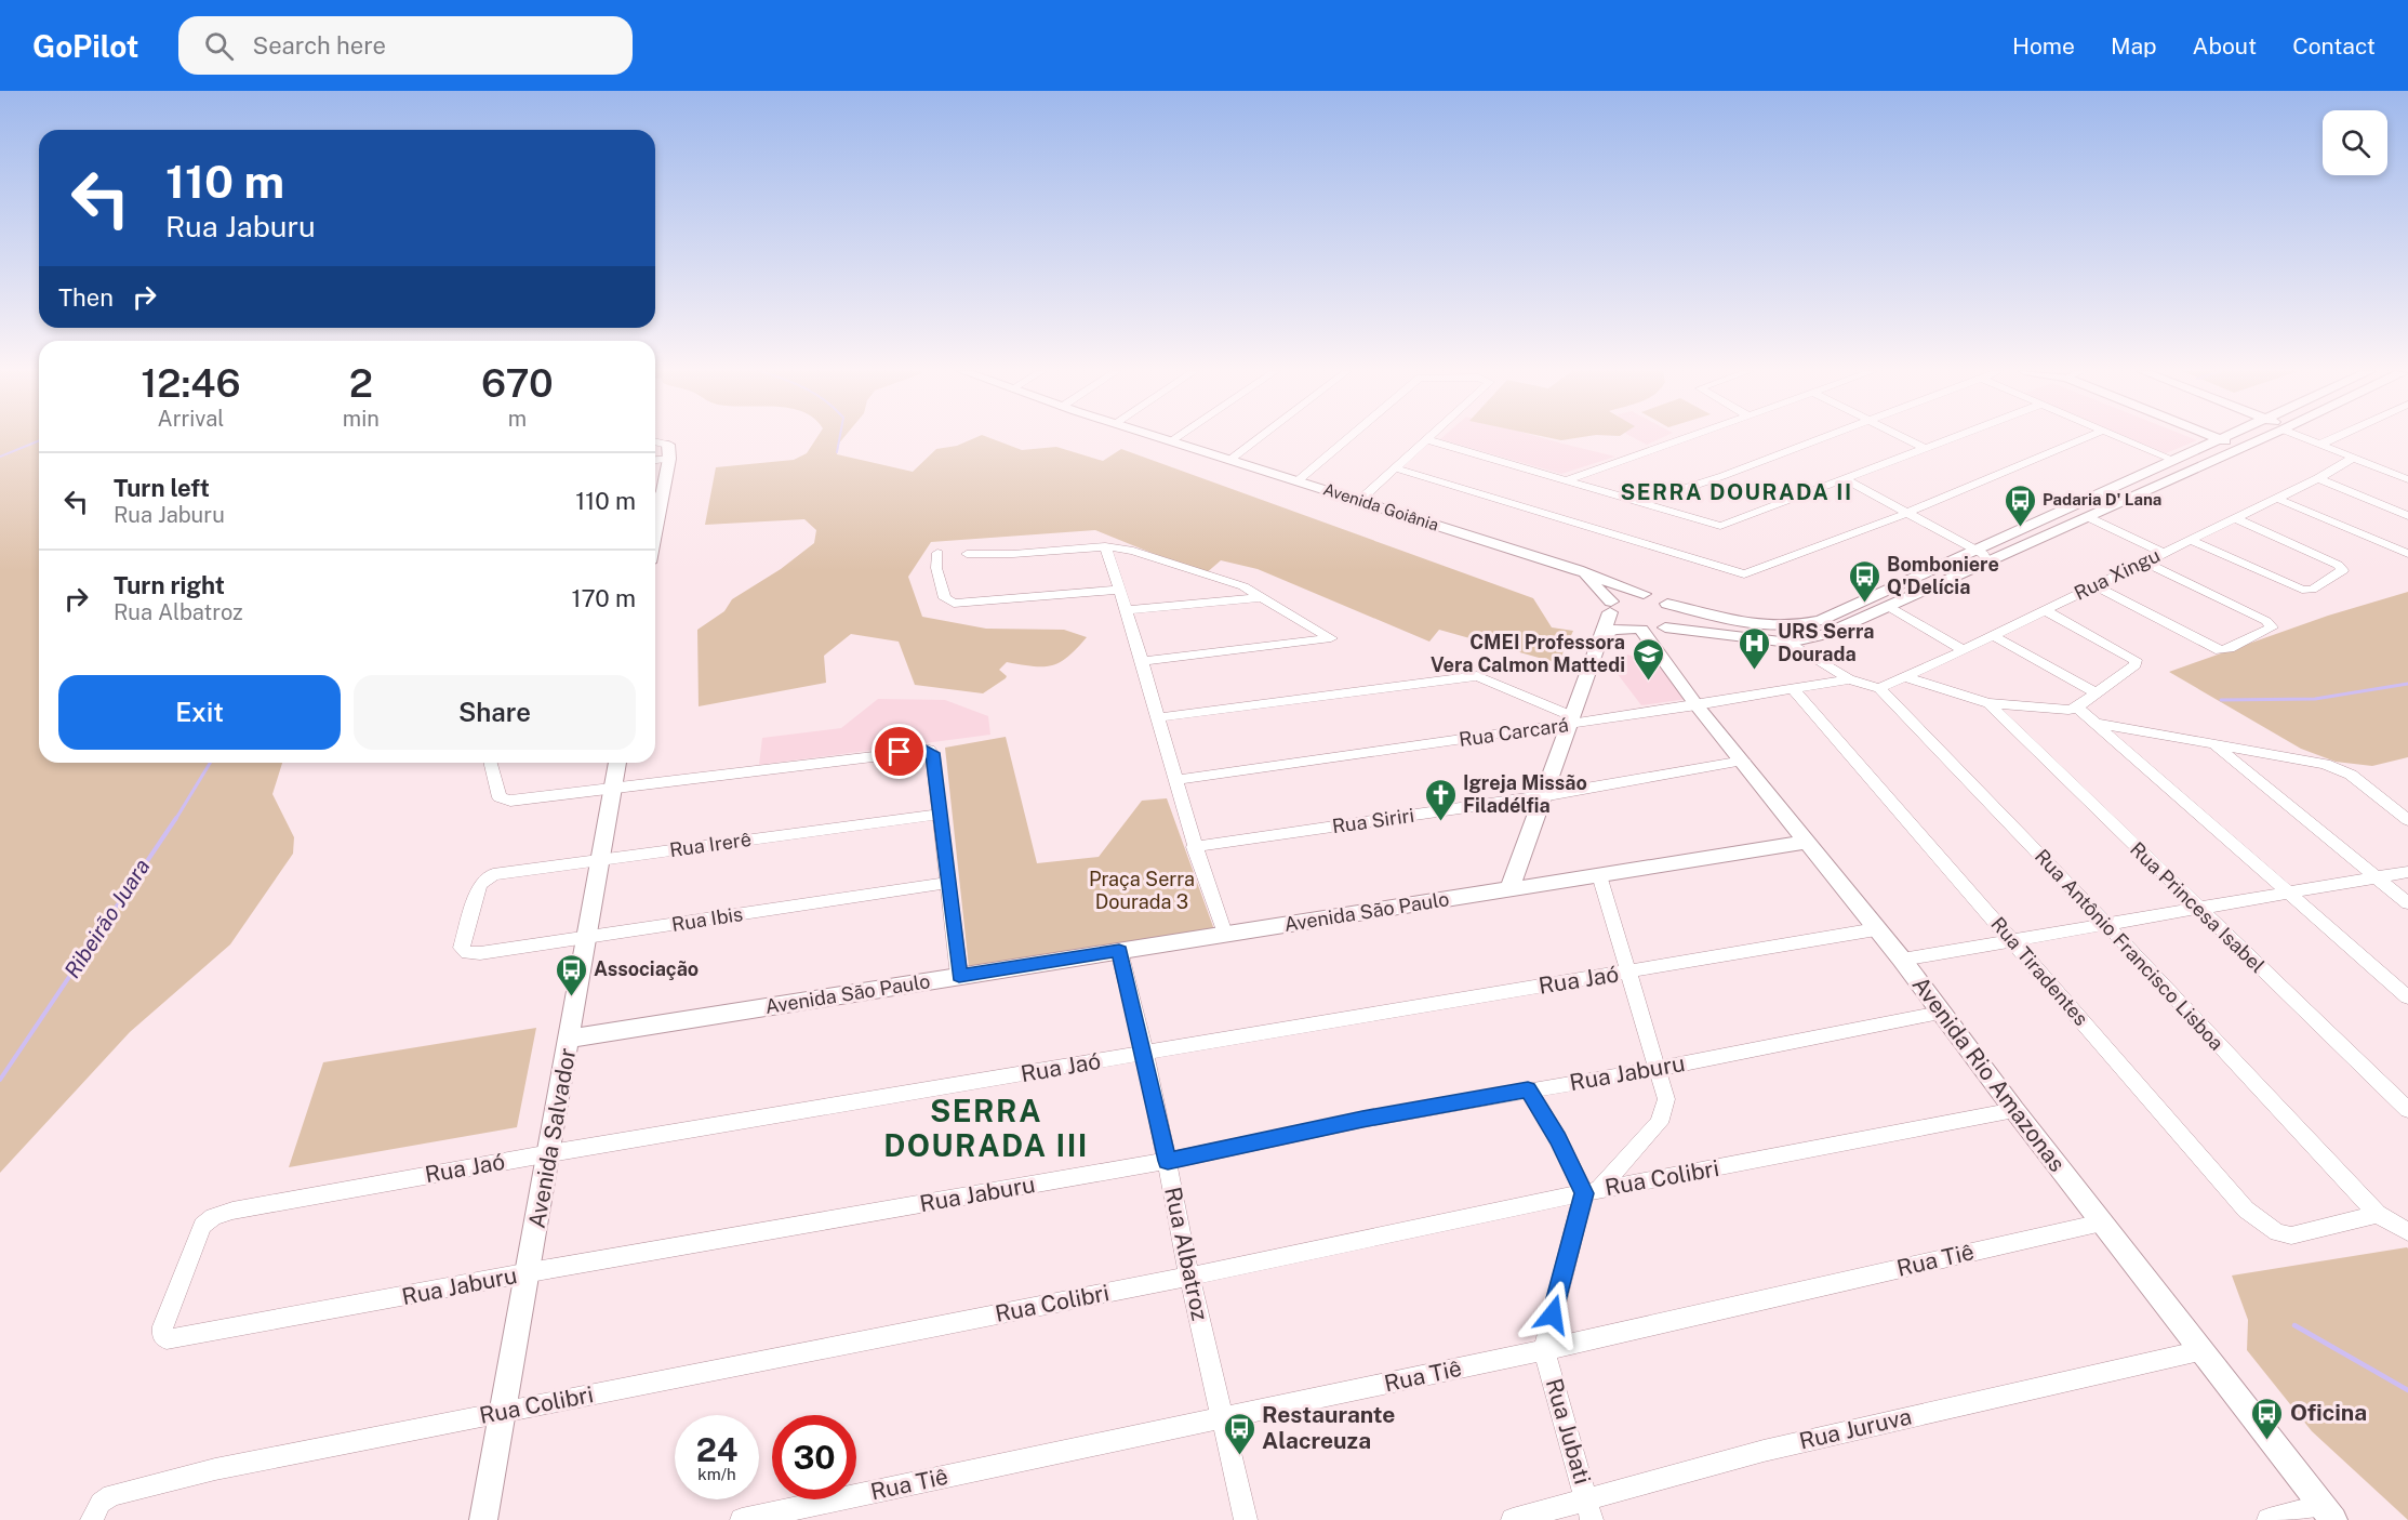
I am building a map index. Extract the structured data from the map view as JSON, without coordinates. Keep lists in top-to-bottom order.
{
  "streets": {
    "street": [
      "Avenida Goiânia",
      "Rua Xingu",
      "Rua Carcará",
      "Rua Siriri",
      "Rua Irerê",
      "Rua Princesa Isabel",
      "Avenida São Paulo",
      "Rua Ibis",
      "Rua Antônio Francisco Lisboa",
      "Rua Tiradentes",
      "Rua Jaó",
      "Rua Jaburu",
      "Avenida Rio Amazonas",
      "Avenida Salvador",
      "Rua Colibri",
      "Rua Albatroz",
      "Rua Tiê",
      "Rua Juruva",
      "Rua Jubati"
    ]
  },
  "crossings": [
    ["Avenida Goiânia", "Avenida Rio Amazonas"],
    ["Rua Xingu", "Rua Antônio Francisco Lisboa"],
    ["Rua Carcará", "Rua Tiradentes"],
    ["Rua Carcará", "Avenida Rio Amazonas"],
    ["Rua Siriri", "Avenida Rio Amazonas"],
    ["Rua Irerê", "Rua Ibis"],
    ["Rua Irerê", "Avenida Salvador"],
    ["Avenida São Paulo", "Avenida Rio Amazonas"],
    ["Avenida São Paulo", "Avenida Salvador"],
    ["Avenida São Paulo", "Rua Albatroz"],
    ["Rua Ibis", "Avenida Salvador"],
    ["Rua Antônio Francisco Lisboa", "Rua Tiradentes"],
    ["Rua Jaó", "Rua Jaburu"],
    ["Rua Jaó", "Avenida Rio Amazonas"],
    ["Rua Jaó", "Avenida Salvador"],
    ["Rua Jaó", "Rua Albatroz"],
    ["Rua Jaburu", "Avenida Rio Amazonas"],
    ["Rua Jaburu", "Avenida Salvador"],
    ["Rua Jaburu", "Rua Albatroz"],
    ["Avenida Rio Amazonas", "Rua Colibri"],
    ["Avenida Rio Amazonas", "Rua Tiê"],
    ["Avenida Rio Amazonas", "Rua Juruva"],
    ["Avenida Salvador", "Rua Colibri"],
    ["Rua Colibri", "Rua Albatroz"],
    ["Rua Albatroz", "Rua Tiê"],
    ["Rua Tiê", "Rua Jubati"],
    ["Rua Juruva", "Rua Jubati"]
  ],
  "districts": ["SERRA DOURADA II", "SERRA DOURADA III"],
  "water": ["Ribeirão Juara"],
  "parks": ["Praça Serra Dourada 3"],
  "places": {
    "bus stop": [
      "Padaria D' Lana",
      "Bomboniere Q'Delícia",
      "Associação",
      "Oficina",
      "Restaurante Alacreuza"
    ],
    "hospital": ["URS Serra Dourada"],
    "school or university": ["CMEI Professora Vera Calmon Mattedi"],
    "church": ["Igreja Missão Filadélfia"]
  },
  "page": {
    "header": "GoPilot",
    "search": "Search here",
    "nav": [
      "Home",
      "Map",
      "About",
      "Contact"
    ],
    "turn": ["110 m", "Rua Jaburu"],
    "then": "Then",
    "eta": [
      "12:46",
      "Arrival",
      "2",
      "min",
      "670",
      "m"
    ],
    "list": [
      {
        "name": "Turn left",
        "note": "Rua Jaburu",
        "value": "110 m"
      },
      {
        "name": "Turn right",
        "note": "Rua Albatroz",
        "value": "170 m"
      }
    ],
    "buttons": ["Exit", "Share"],
    "speed": "24 km/h",
    "limit": "30"
  }
}
